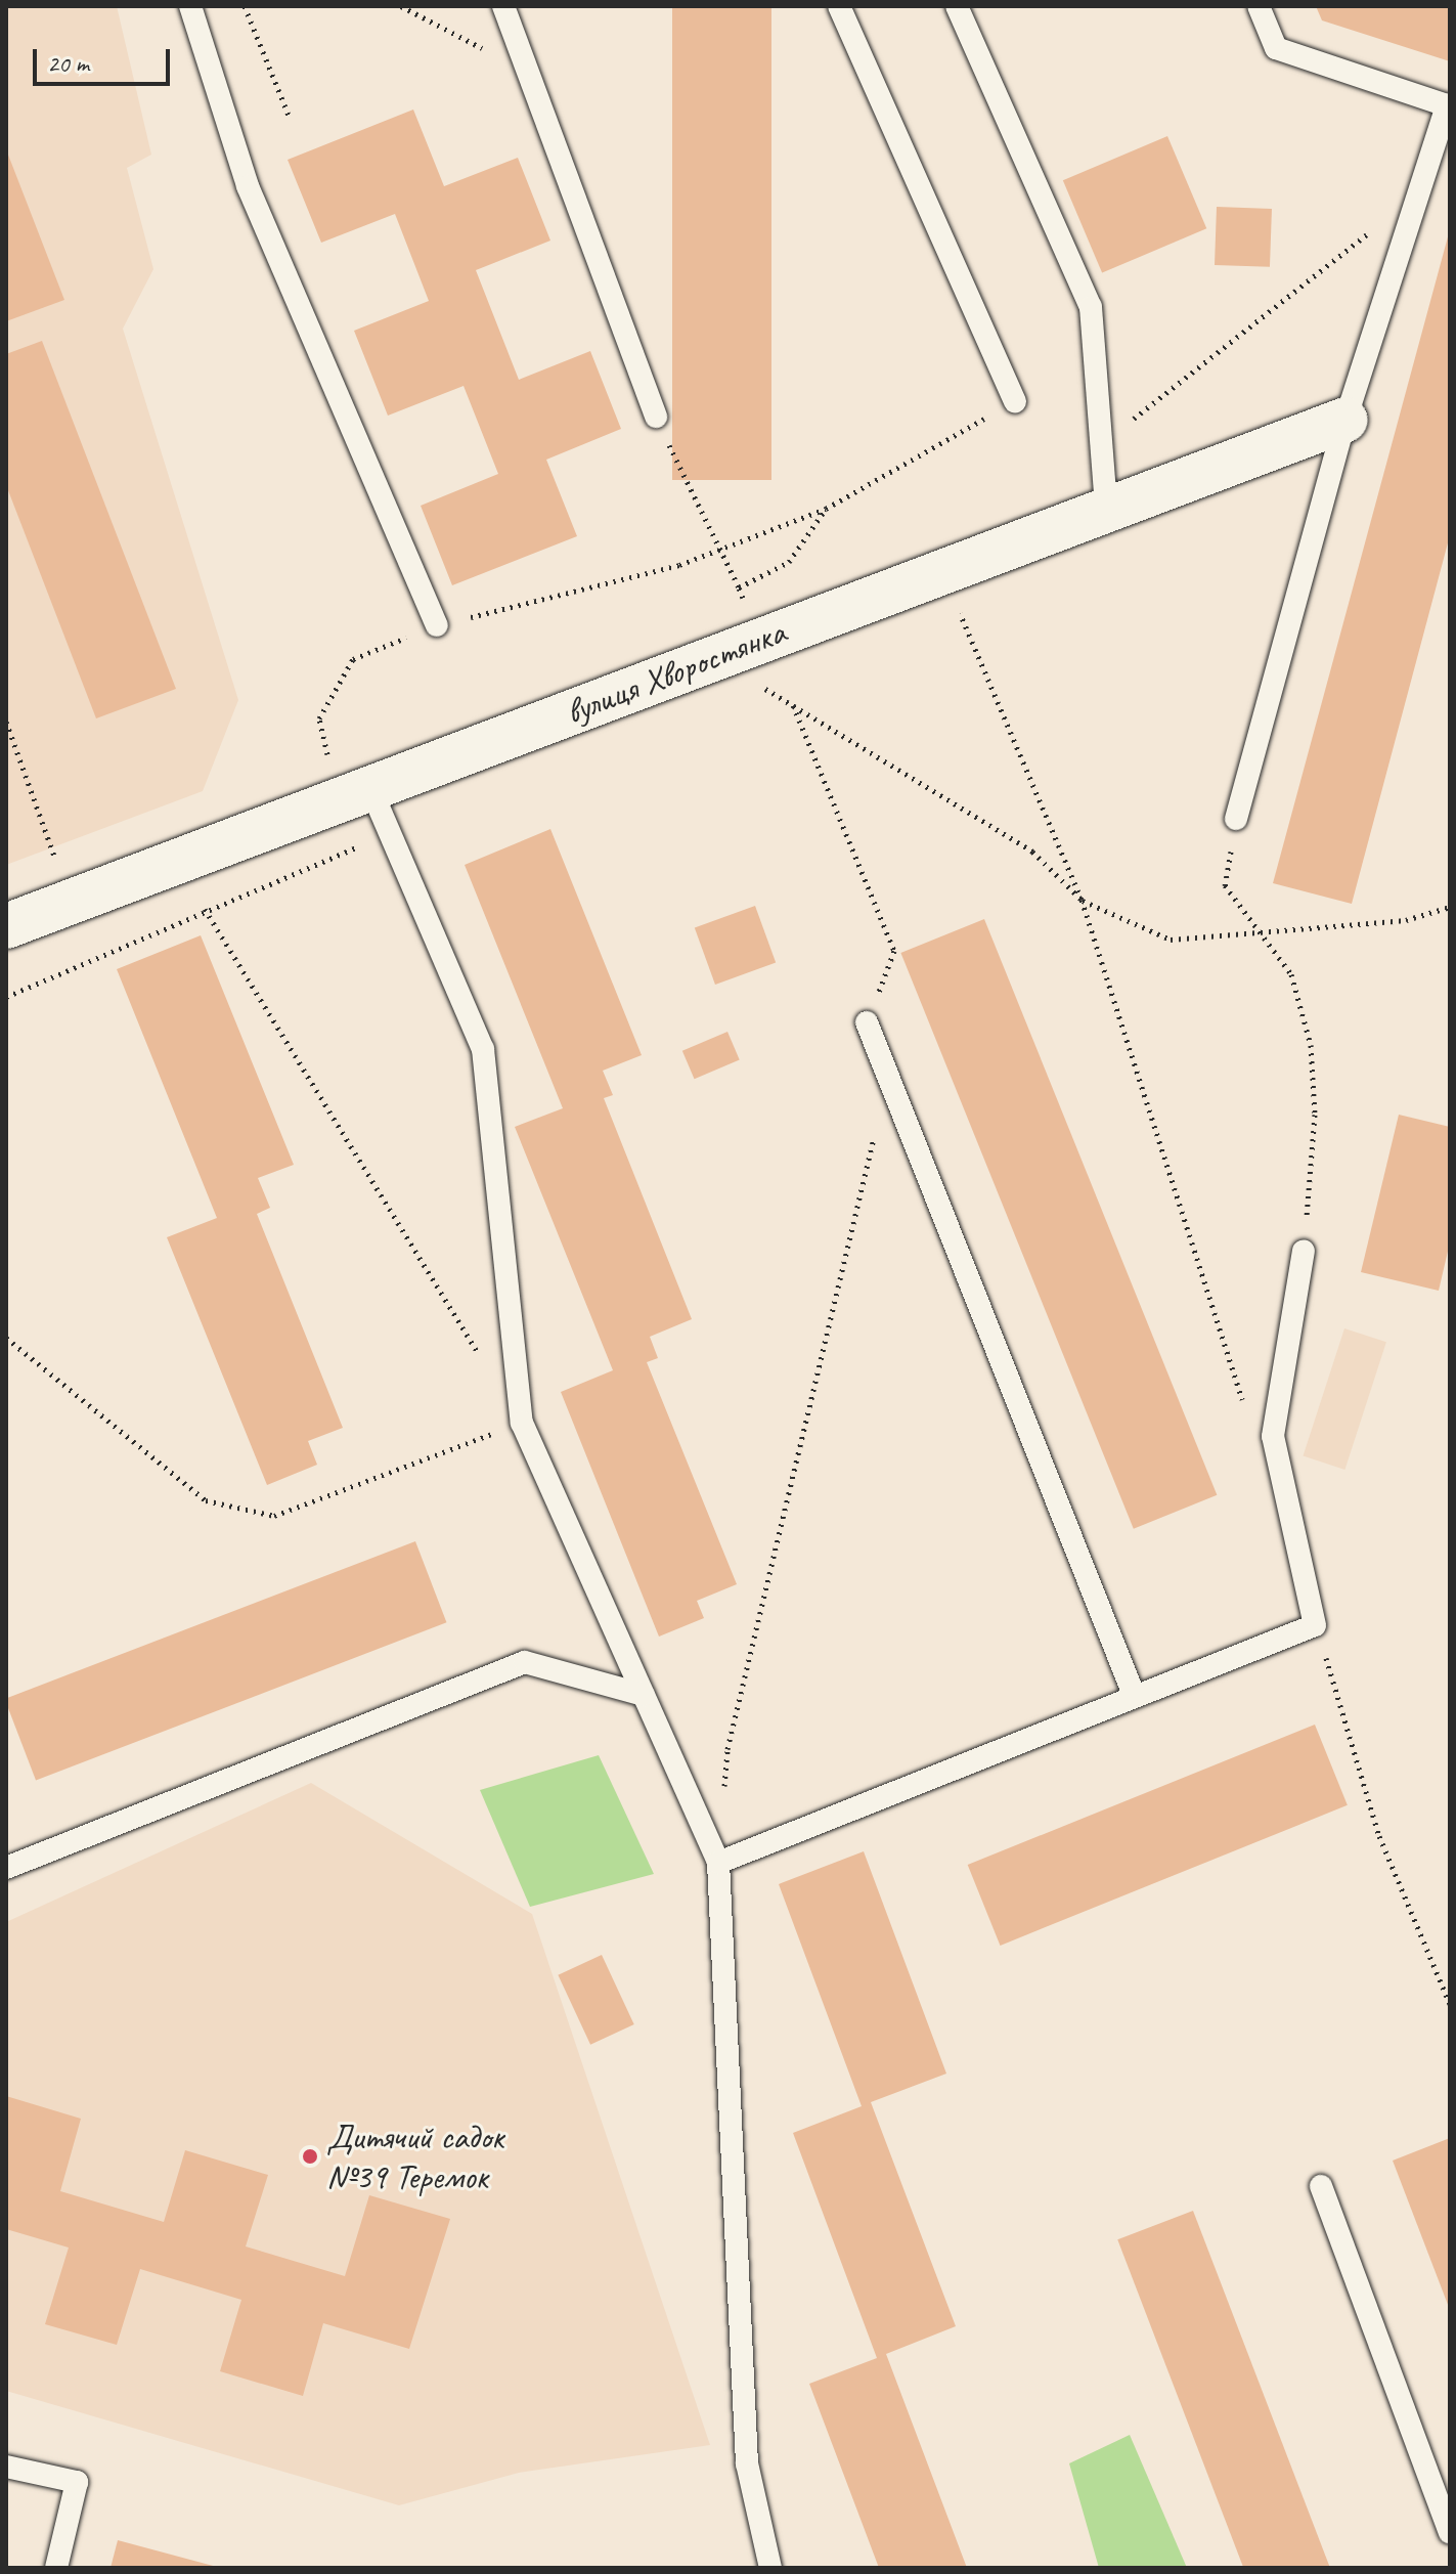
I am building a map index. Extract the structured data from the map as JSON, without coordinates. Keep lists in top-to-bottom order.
{
  "streets": {
    "street": ["вулиця Хворостянка"]
  },
  "places": ["Дитячий садок №39 Теремок"],
  "scale_bar": "20 m"
}
